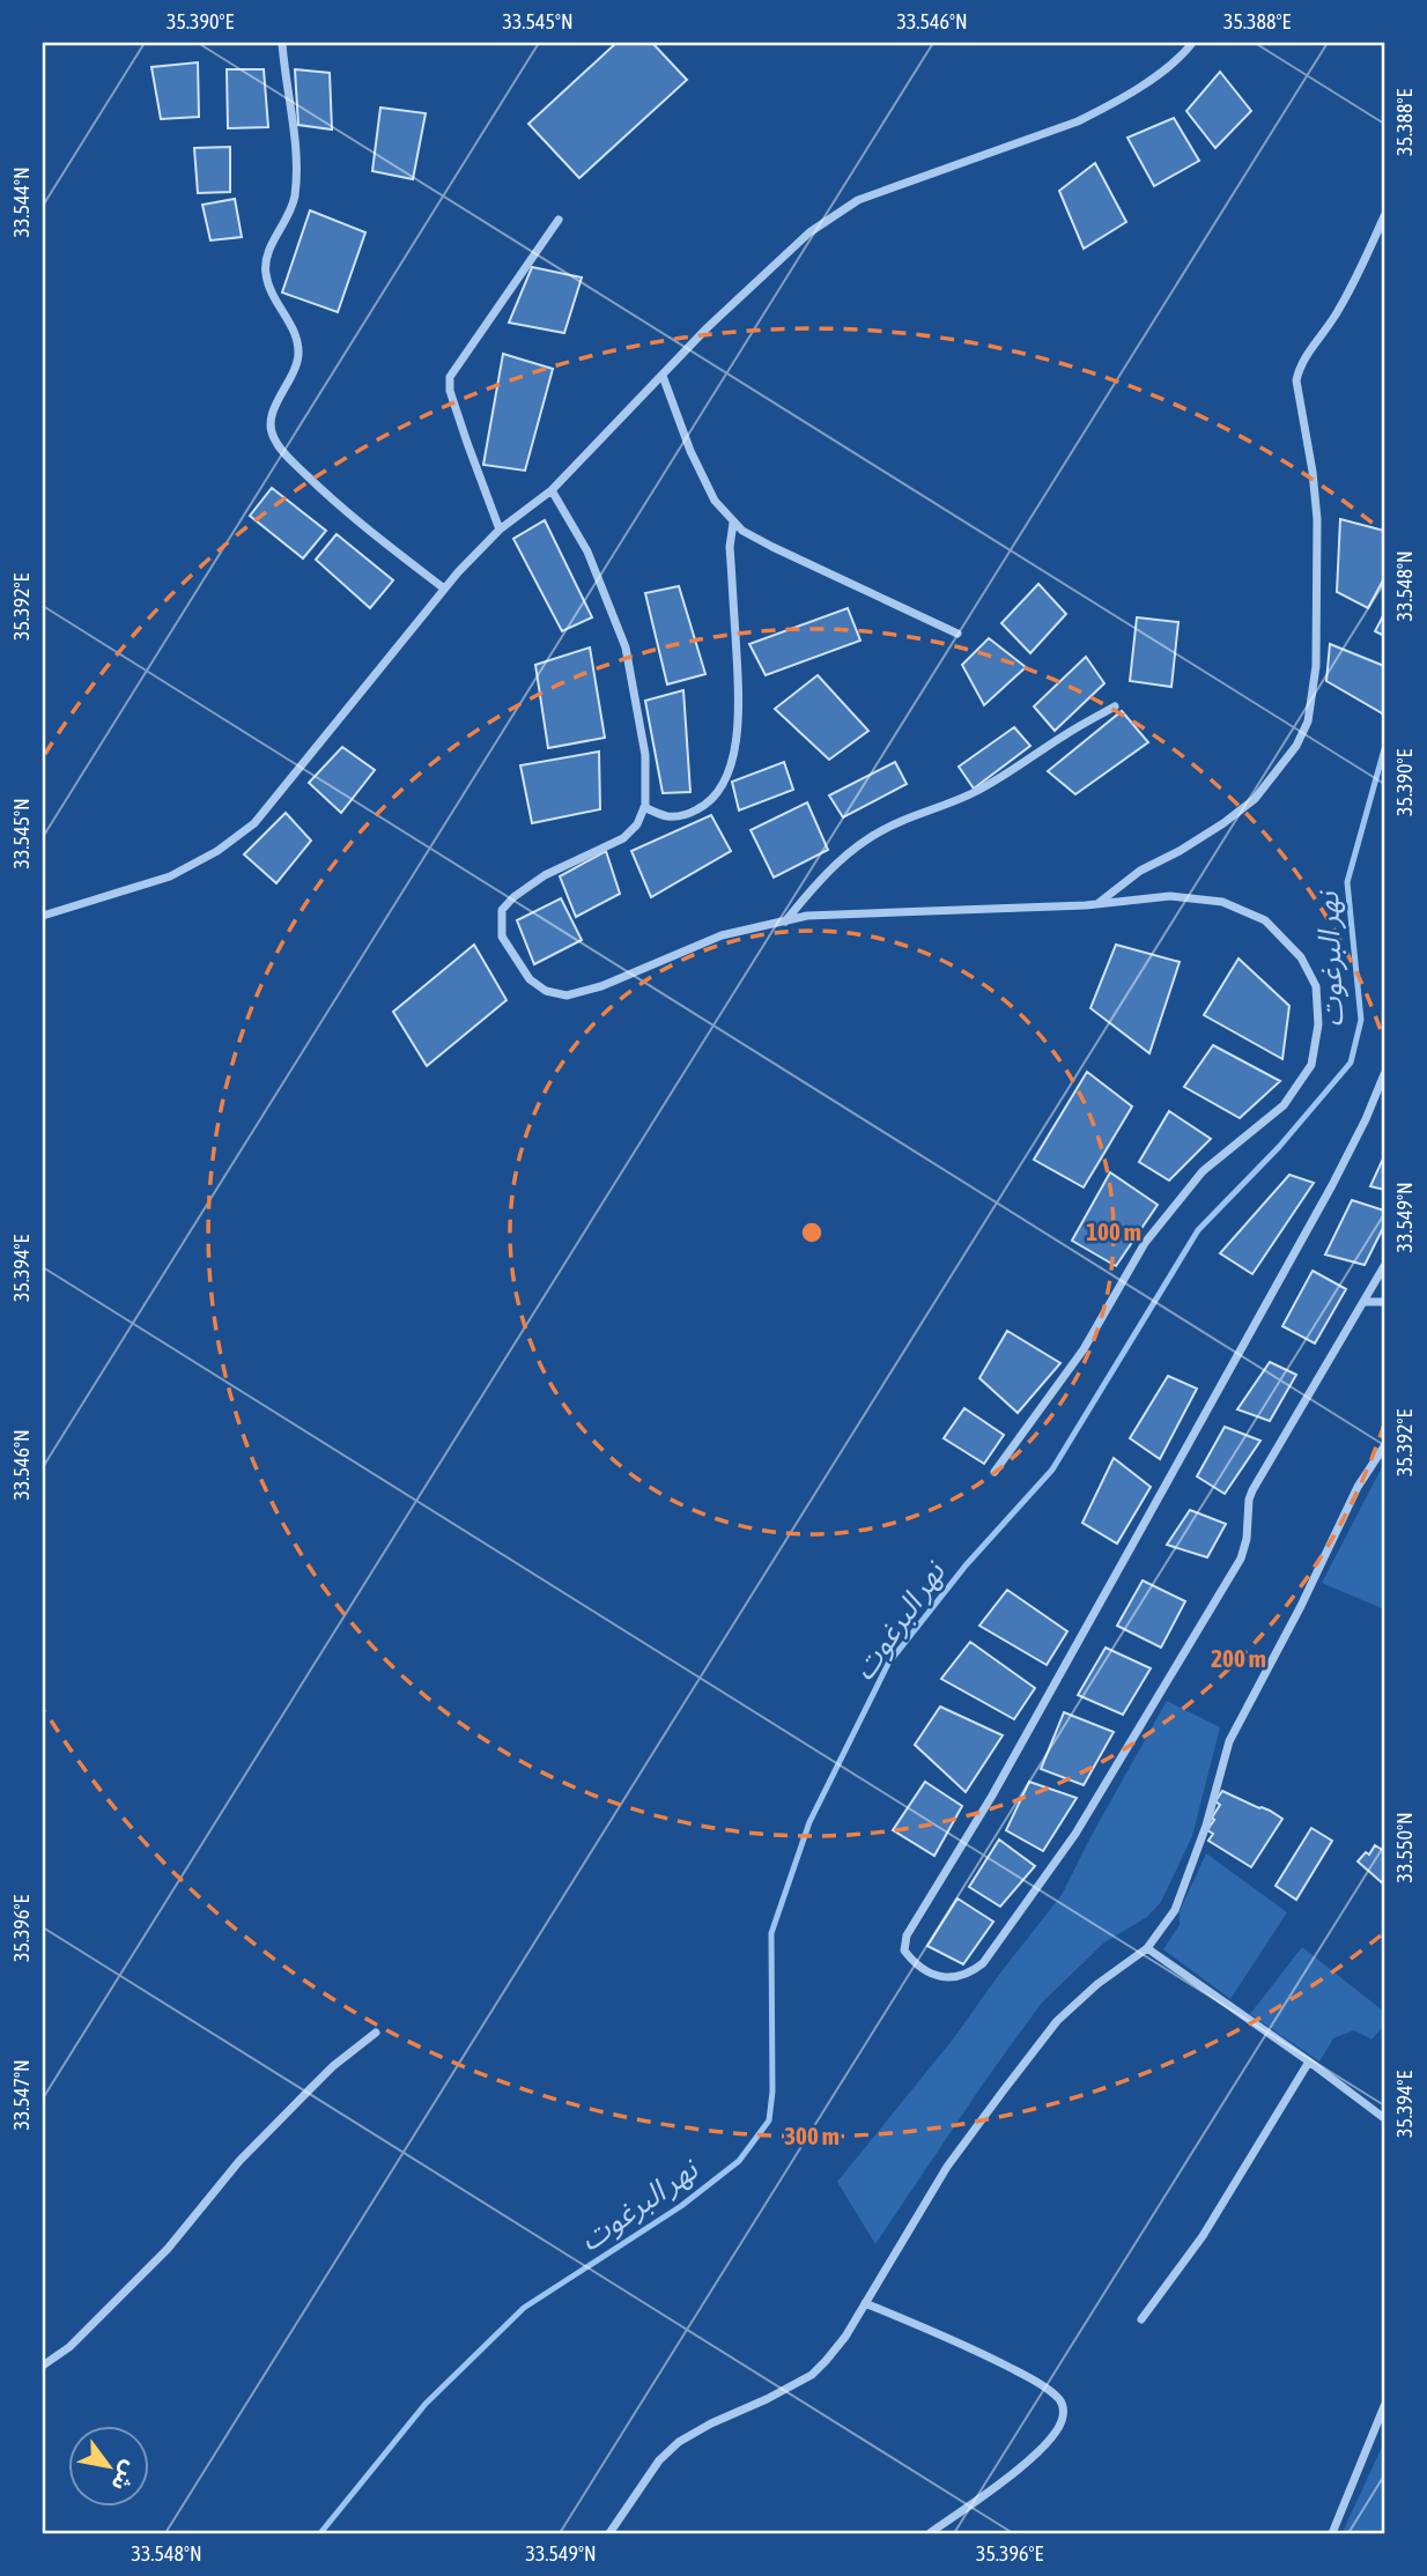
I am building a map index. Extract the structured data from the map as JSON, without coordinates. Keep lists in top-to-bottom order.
{
  "water": ["نهر البرغوت"],
  "north": "bottom right",
  "coordinates": [
    "35.390°E",
    "33.545°N",
    "33.546°N",
    "35.388°E",
    "33.544°N",
    "33.548°N",
    "35.392°E",
    "33.549°N",
    "35.394°E",
    "33.550°N",
    "35.396°E",
    "33.547°N"
  ],
  "rings": ["100 m", "200 m", "300 m"]
}
